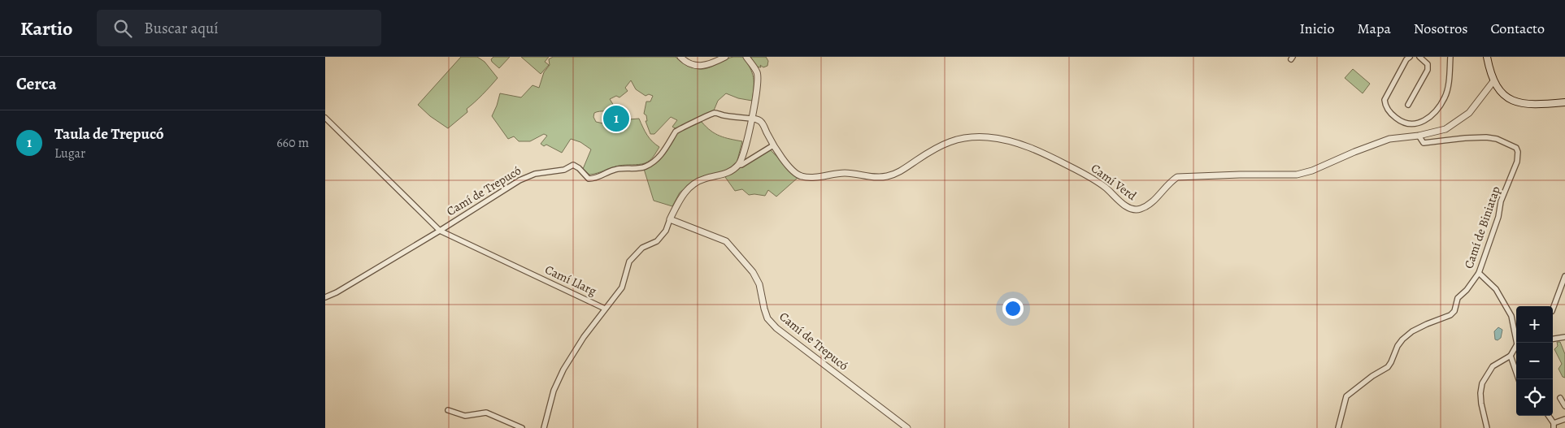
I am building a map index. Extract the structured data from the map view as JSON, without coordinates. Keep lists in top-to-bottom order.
{
  "streets": {
    "street": [
      "Camí Verd",
      "Camí de Trepucó",
      "Camí de Biniatap",
      "Camí Llarg"
    ]
  },
  "crossings": [
    ["Camí Verd", "Camí de Trepucó"],
    ["Camí Verd", "Camí de Biniatap"],
    ["Camí de Trepucó", "Camí Llarg"]
  ],
  "page": {
    "header": "Kartio",
    "search": "Buscar aquí",
    "nav": [
      "Inicio",
      "Mapa",
      "Nosotros",
      "Contacto"
    ],
    "heading": "Cerca",
    "pins": "1",
    "list": [
      {
        "mark": "1",
        "name": "Taula de Trepucó",
        "note": "Lugar",
        "value": "660 m"
      }
    ],
    "map_buttons": ["+", "−"]
  }
}
